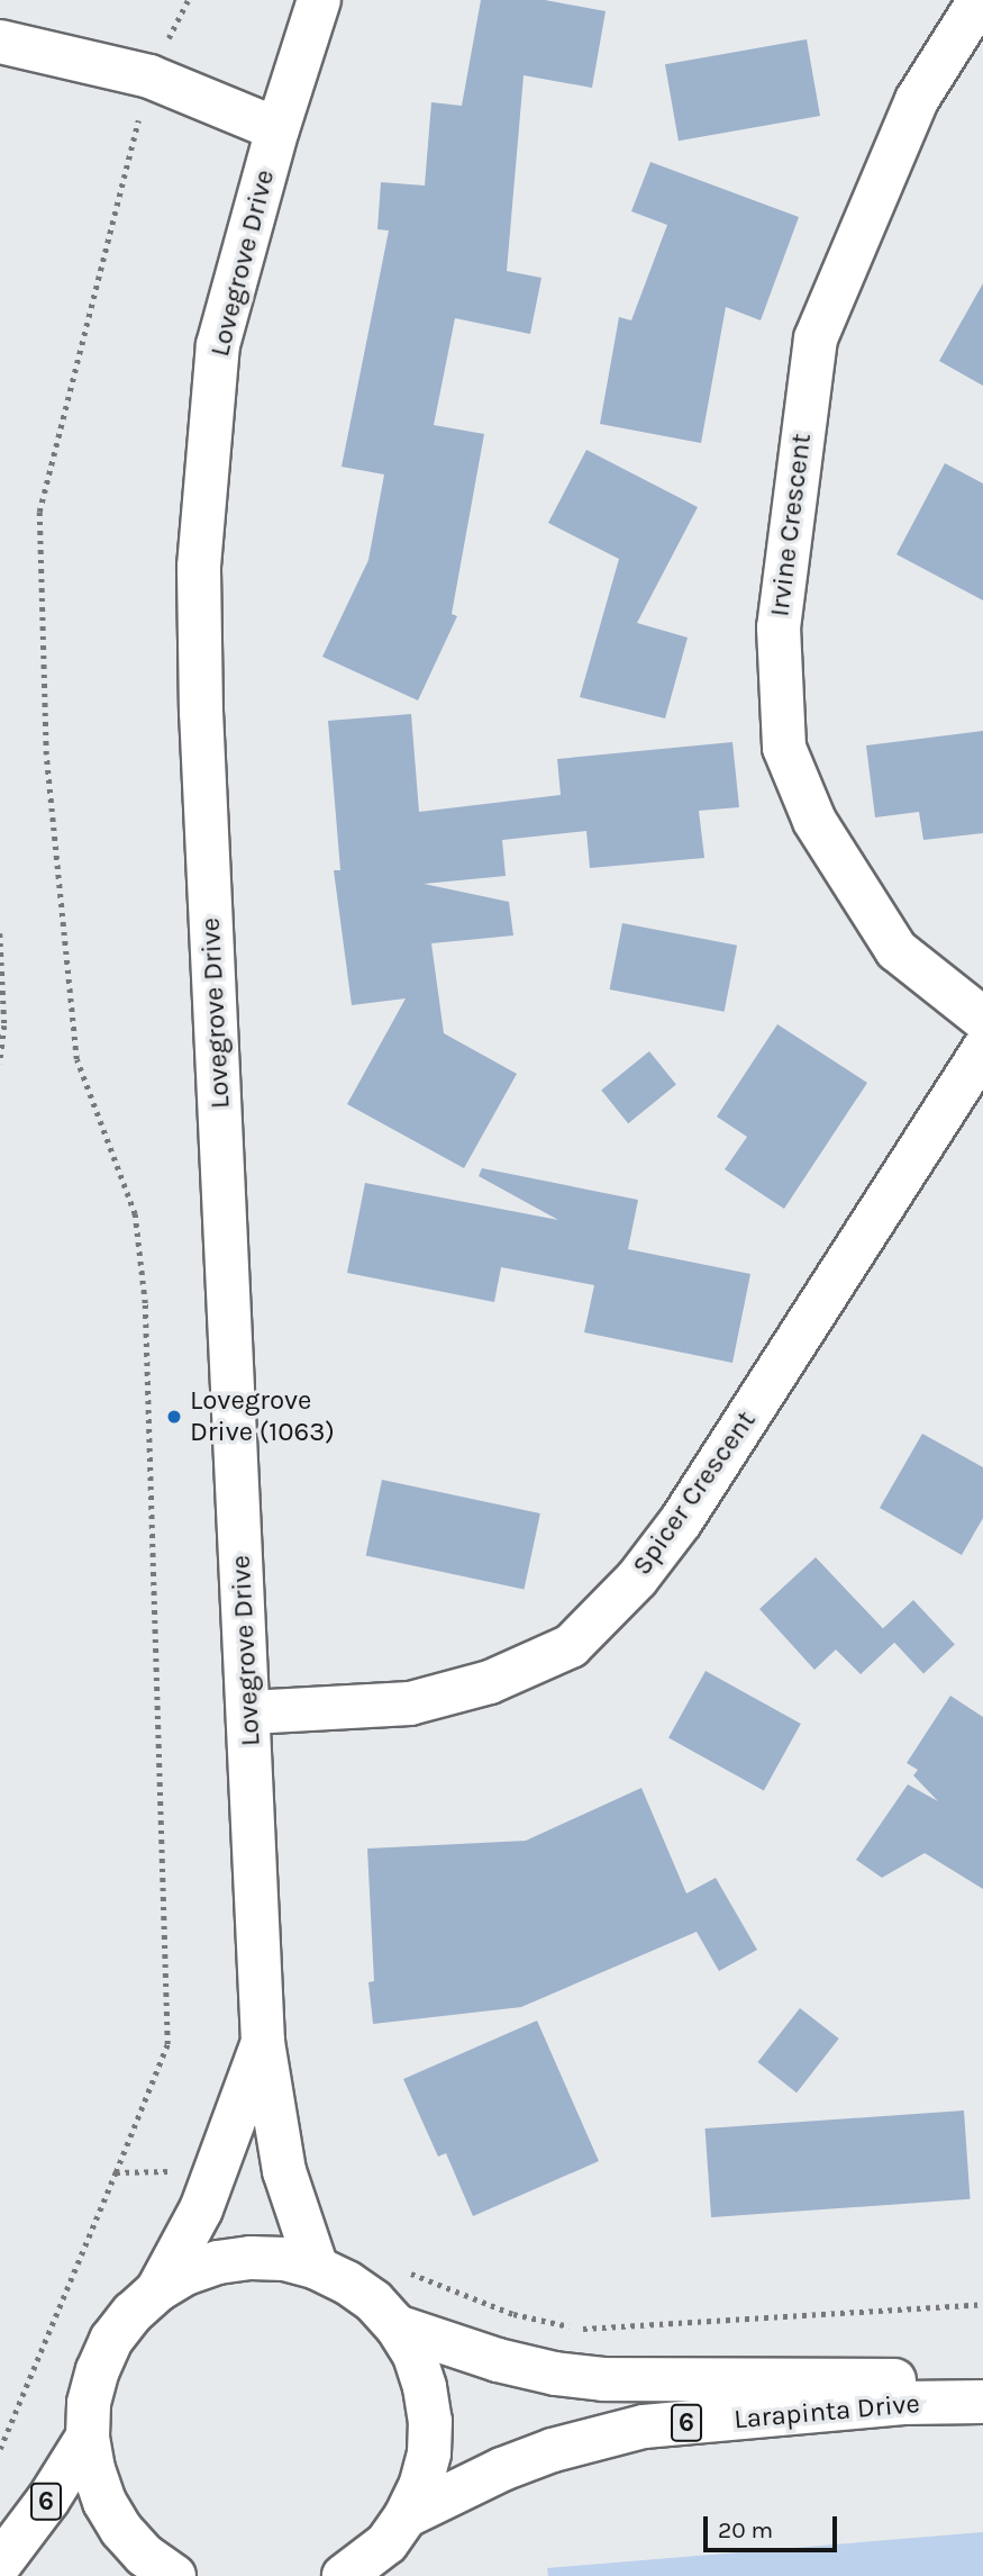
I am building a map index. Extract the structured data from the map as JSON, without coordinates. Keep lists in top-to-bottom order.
{
  "streets": {
    "street": [
      "Lovegrove Drive",
      "Irvine Crescent",
      "Spicer Crescent",
      "Larapinta Drive",
      "6"
    ]
  },
  "crossings": [
    ["Lovegrove Drive", "Spicer Crescent"],
    ["Lovegrove Drive", "6"],
    ["Larapinta Drive", "6"]
  ],
  "places": ["Lovegrove Drive (1063)"],
  "scale_bar": "20 m"
}
